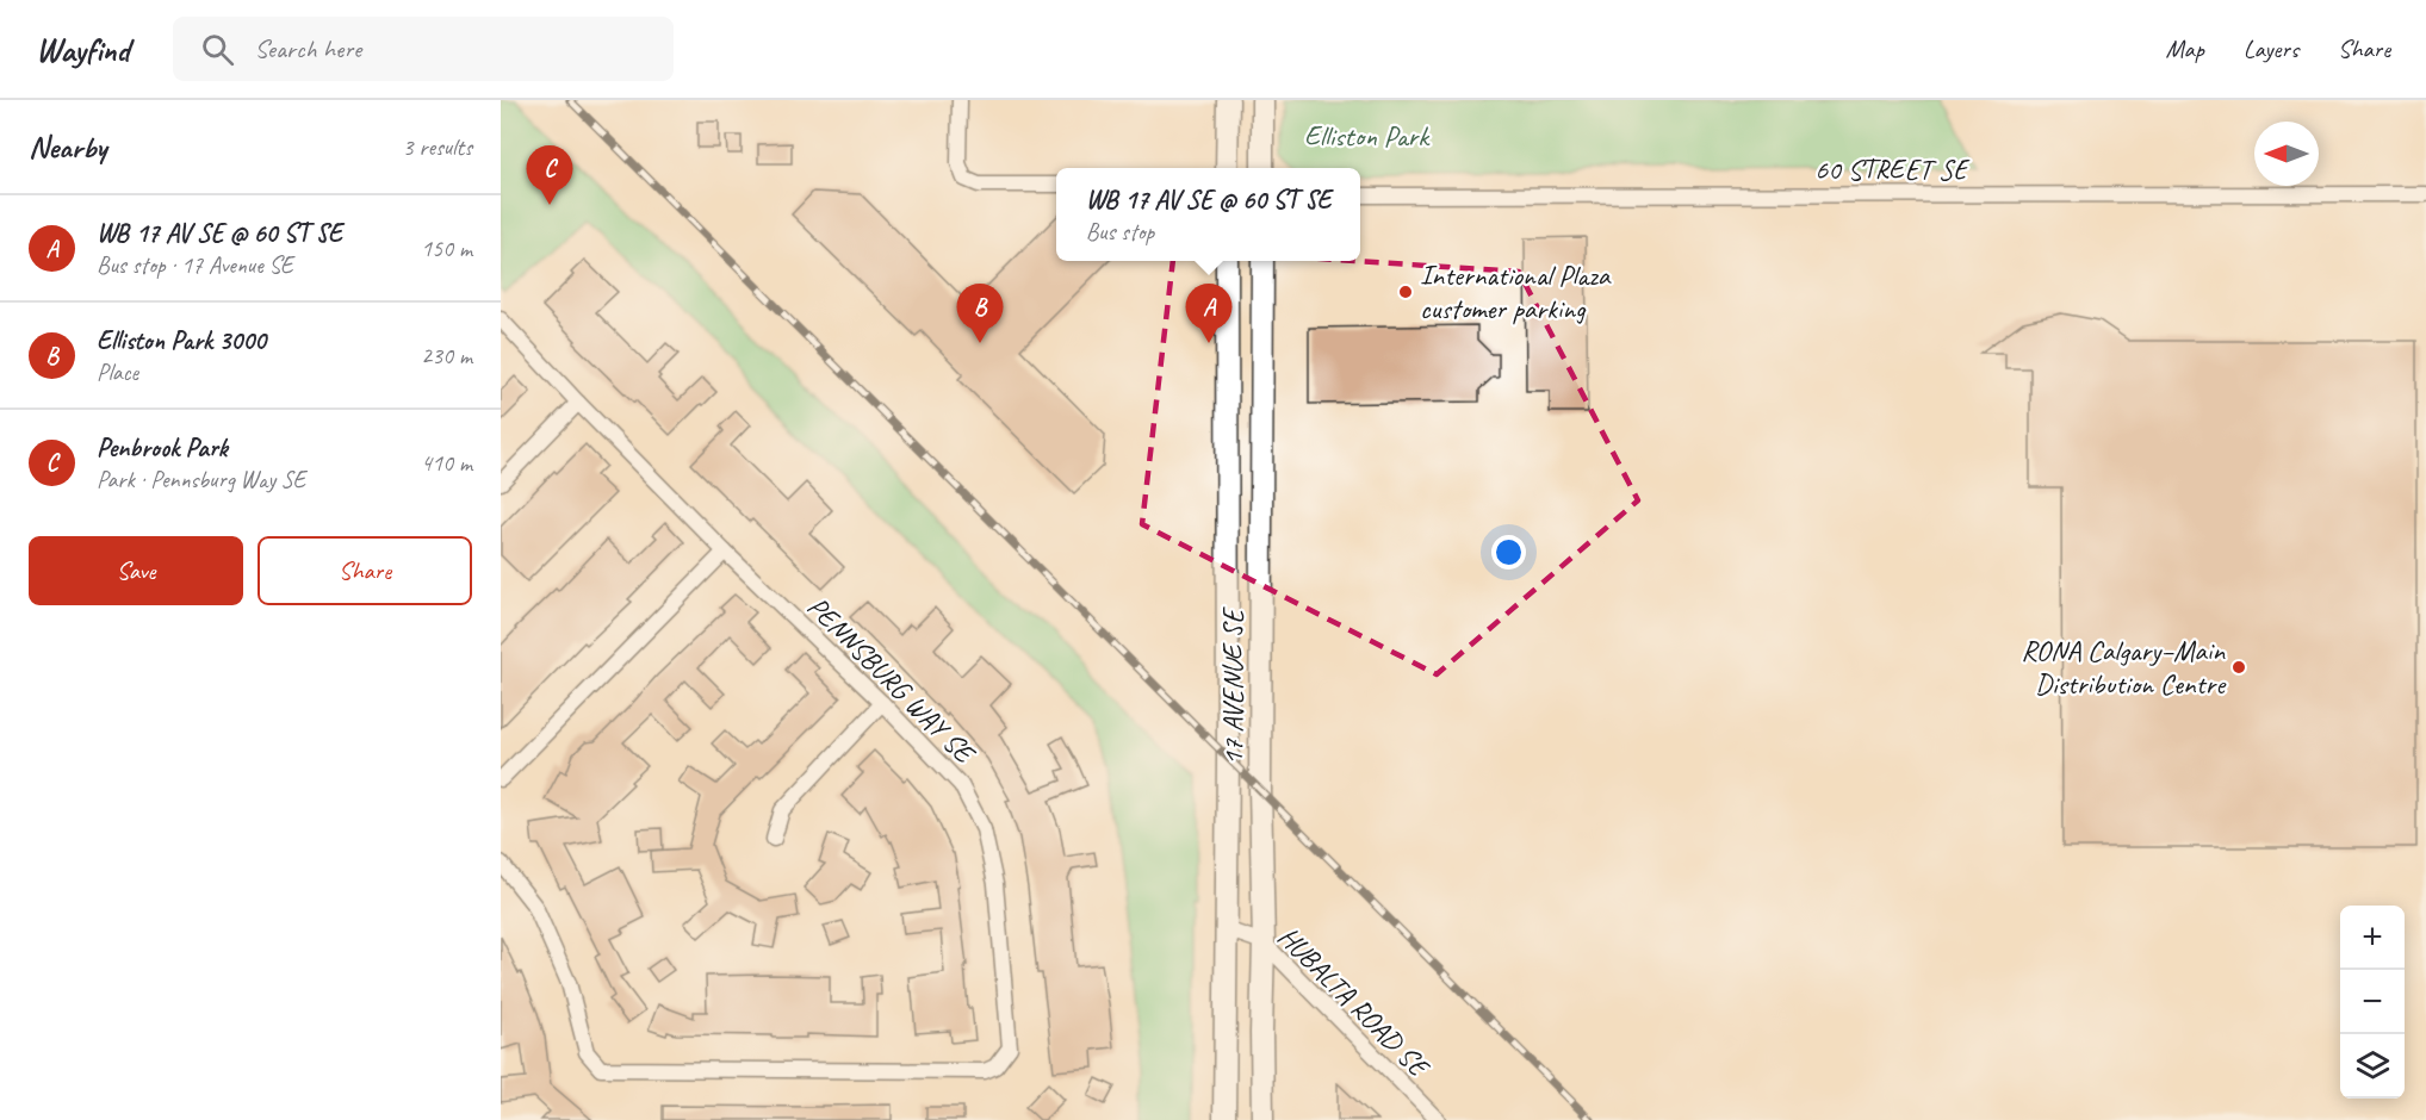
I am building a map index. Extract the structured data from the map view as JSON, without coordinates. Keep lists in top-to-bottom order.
{
  "streets": {
    "main road": ["17 AVENUE SE"],
    "street": ["60 STREET SE", "PENNSBURG WAY SE", "HUBALTA ROAD SE"]
  },
  "crossings": [
    ["17 AVENUE SE", "HUBALTA ROAD SE"]
  ],
  "parks": ["Elliston Park"],
  "places": ["International Plaza customer parking", "RONA Calgary–Main Distribution Centre"],
  "north": "left",
  "page": {
    "header": "Wayfind",
    "search": "Search here",
    "nav": ["Map", "Layers", "Share"],
    "heading": ["Nearby", "3 results"],
    "pins": ["C", "A", "B"],
    "popup": ["WB 17 AV SE @ 60 ST SE", "Bus stop"],
    "list": [
      {
        "mark": "A",
        "name": "WB 17 AV SE @ 60 ST SE",
        "note": "Bus stop · 17 Avenue SE",
        "value": "150 m"
      },
      {
        "mark": "B",
        "name": "Elliston Park 3000",
        "note": "Place",
        "value": "230 m"
      },
      {
        "mark": "C",
        "name": "Penbrook Park",
        "note": "Park · Pennsburg Way SE",
        "value": "410 m"
      }
    ],
    "buttons": ["Save", "Share"],
    "map_buttons": ["+", "−"]
  }
}
